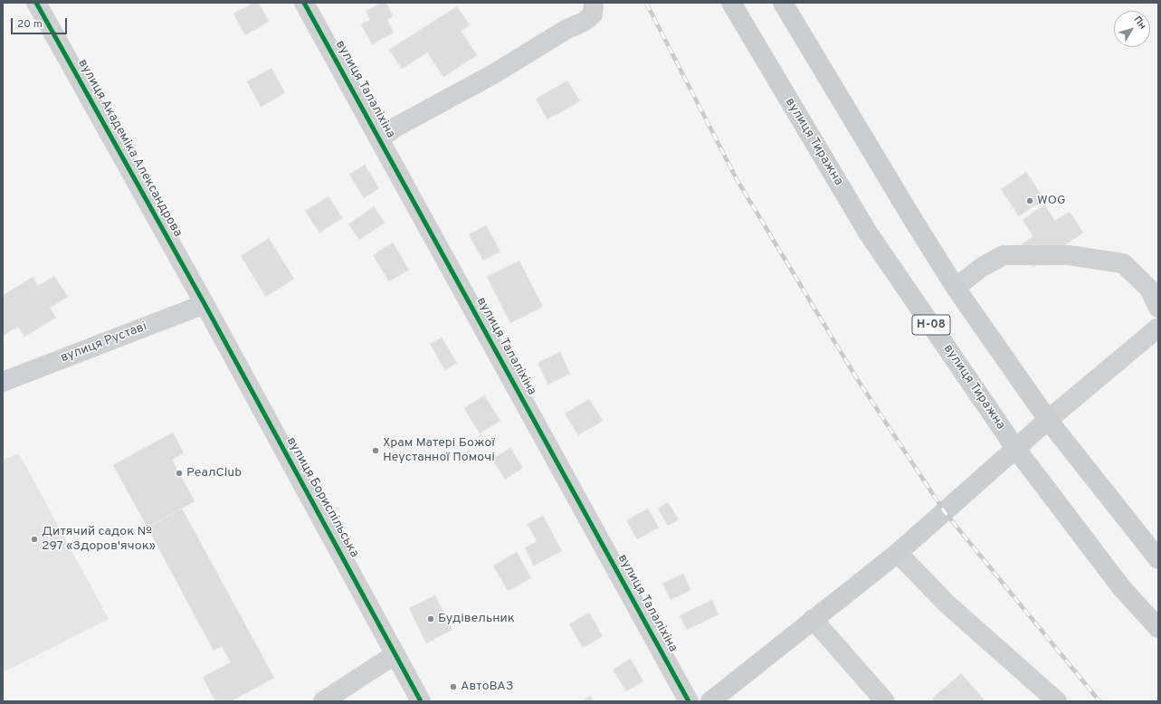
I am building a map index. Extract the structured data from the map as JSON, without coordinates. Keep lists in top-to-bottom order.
{
  "streets": {
    "main road": ["вулиця Тиражна", "Н-08"],
    "street": [
      "вулиця Талаліхіна",
      "вулиця Академіка Александрова",
      "вулиця Руставі",
      "вулиця Бориспільська"
    ]
  },
  "crossings": [
    ["вулиця Академіка Александрова", "вулиця Руставі"],
    ["вулиця Академіка Александрова", "вулиця Бориспільська"],
    ["вулиця Руставі", "вулиця Бориспільська"]
  ],
  "places": [
    "WOG",
    "Храм Матері Божої Неустанної Помочі",
    "РеалClub",
    "Дитячий садок № 297 «Здоров'ячок»",
    "Будівельник",
    "АвтоВАЗ"
  ],
  "scale_bar": "20 m",
  "north": "top right"
}
